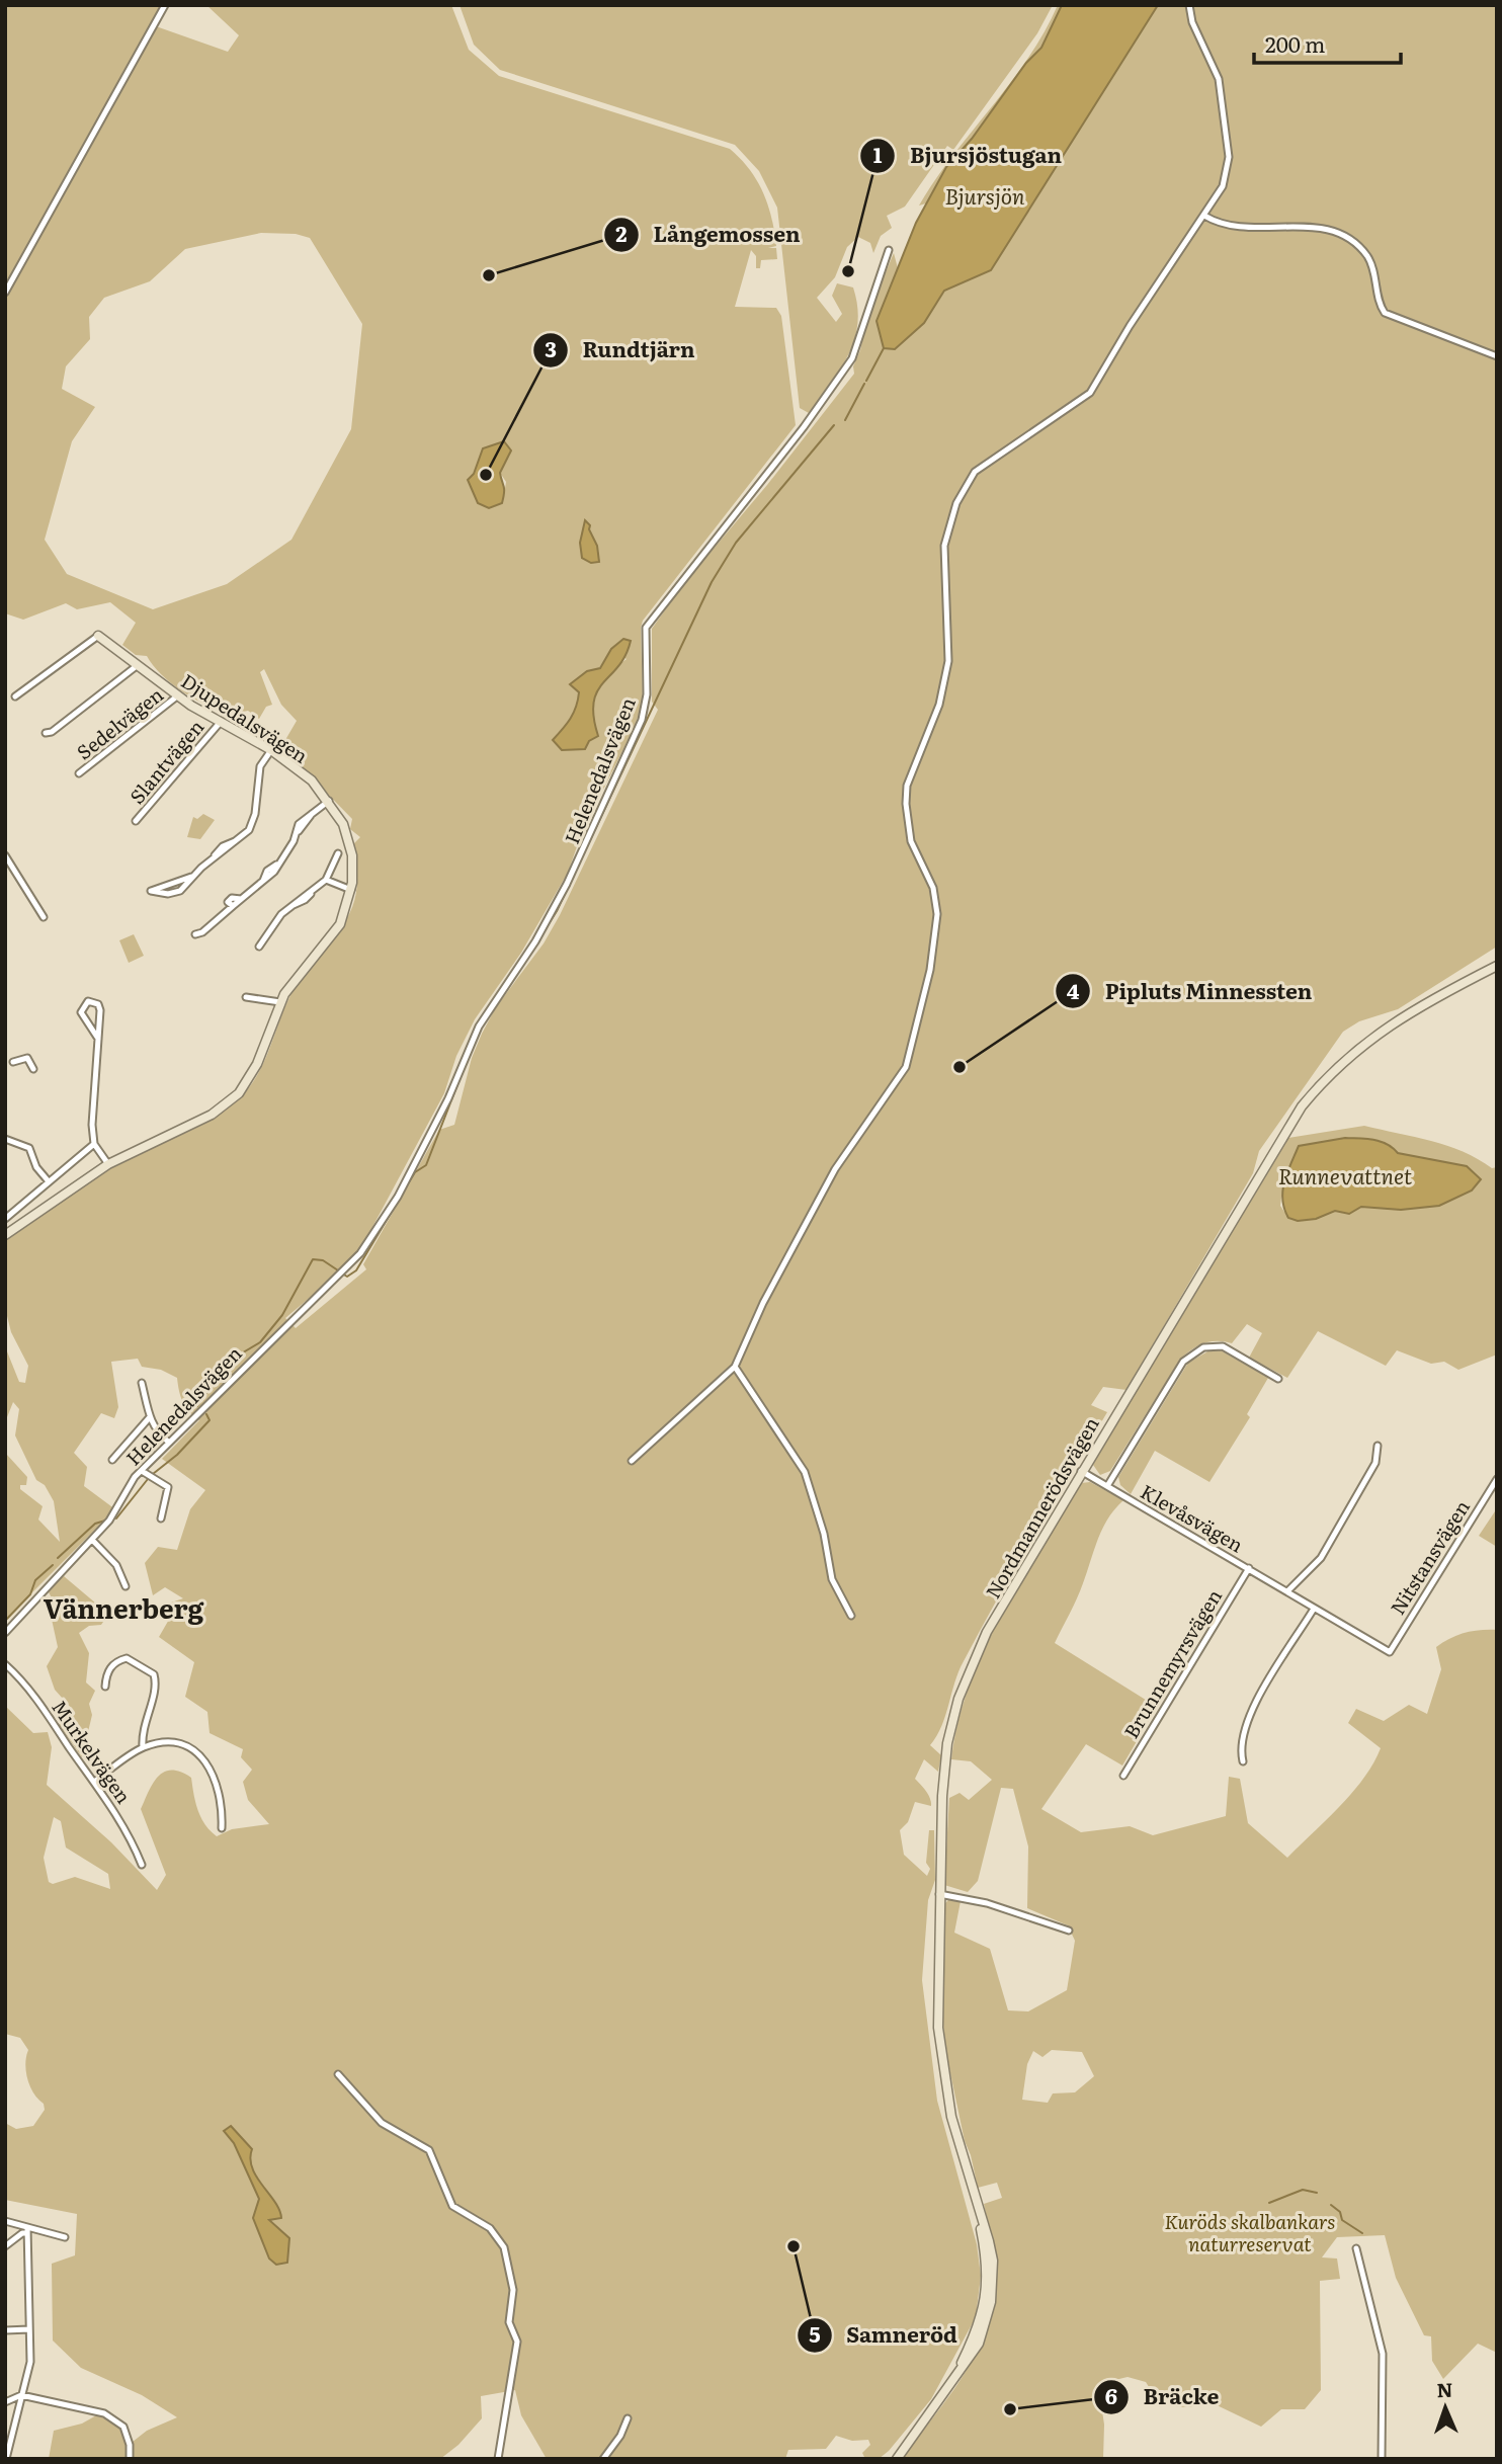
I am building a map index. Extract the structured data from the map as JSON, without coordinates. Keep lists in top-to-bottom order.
{
  "streets": {
    "main road": ["Djupedalsvägen", "Nordmannerödsvägen"],
    "street": [
      "Sedelvägen",
      "Slantvägen",
      "Helenedalsvägen",
      "Klevåsvägen",
      "Nitstansvägen",
      "Brunnemyrsvägen",
      "Murkelvägen"
    ]
  },
  "crossings": [
    ["Djupedalsvägen", "Sedelvägen"],
    ["Djupedalsvägen", "Slantvägen"],
    ["Nordmannerödsvägen", "Klevåsvägen"],
    ["Klevåsvägen", "Nitstansvägen"],
    ["Klevåsvägen", "Brunnemyrsvägen"]
  ],
  "districts": ["Vännerberg"],
  "water": ["Bjursjön", "Runnevattnet"],
  "parks": ["Kuröds skalbankars naturreservat"],
  "places": [
    "Bjursjöstugan",
    "Långemossen",
    "Rundtjärn",
    "Pipluts Minnessten",
    "Samneröd",
    "Bräcke"
  ],
  "scale_bar": "200 m",
  "north": "top"
}
